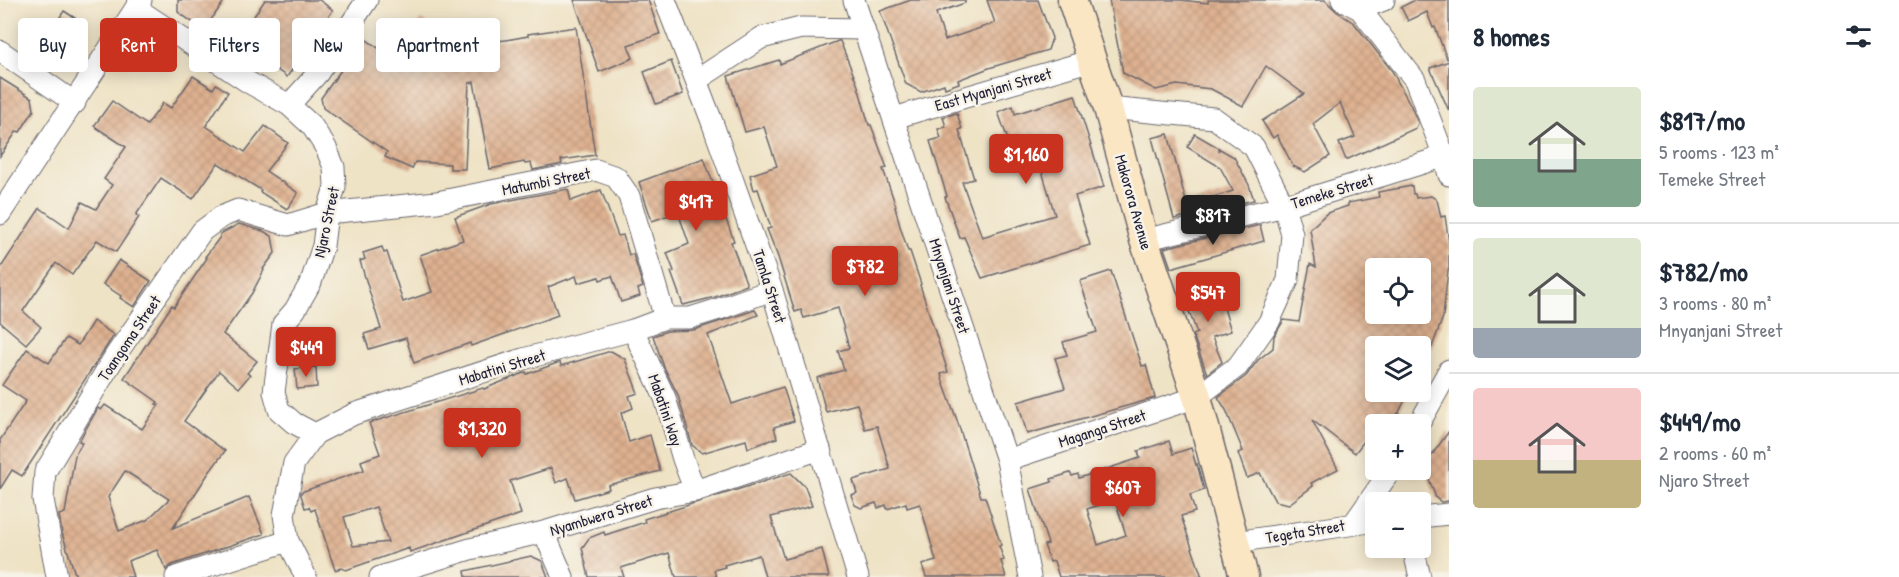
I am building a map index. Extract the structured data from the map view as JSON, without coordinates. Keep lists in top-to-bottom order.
{
  "streets": {
    "street": [
      "East Myanjani Street",
      "Matumbi Street",
      "Temeke Street",
      "Makorora Avenue",
      "Njaro Street",
      "Tamla Street",
      "Mnyanjani Street",
      "Toangoma Street",
      "Mabatini Street",
      "Mabatini Way",
      "Maganga Street",
      "Nyambwera Street",
      "Tegeta Street"
    ]
  },
  "crossings": [
    ["East Myanjani Street", "Makorora Avenue"],
    ["East Myanjani Street", "Mnyanjani Street"],
    ["Matumbi Street", "Njaro Street"],
    ["Matumbi Street", "Toangoma Street"],
    ["Matumbi Street", "Mabatini Street"],
    ["Temeke Street", "Makorora Avenue"],
    ["Temeke Street", "Maganga Street"],
    ["Makorora Avenue", "Maganga Street"],
    ["Makorora Avenue", "Tegeta Street"],
    ["Njaro Street", "Toangoma Street"],
    ["Njaro Street", "Mabatini Street"],
    ["Tamla Street", "Mabatini Street"],
    ["Tamla Street", "Nyambwera Street"],
    ["Mnyanjani Street", "Maganga Street"],
    ["Mabatini Street", "Mabatini Way"],
    ["Mabatini Way", "Nyambwera Street"]
  ],
  "page": {
    "heading": "8 homes",
    "chip": [
      "Buy",
      "Rent",
      "Filters",
      "New",
      "Apartment"
    ],
    "list": [
      {
        "name": "$817/mo",
        "note": "5 rooms · 123 m² · Temeke Street"
      },
      {
        "name": "$782/mo",
        "note": "3 rooms · 80 m² · Mnyanjani Street"
      },
      {
        "name": "$449/mo",
        "note": "2 rooms · 60 m² · Njaro Street"
      }
    ],
    "price": [
      "$1,160",
      "$417",
      "$817",
      "$782",
      "$547",
      "$449",
      "$1,320",
      "$607"
    ],
    "map_buttons": ["+", "−"]
  }
}
